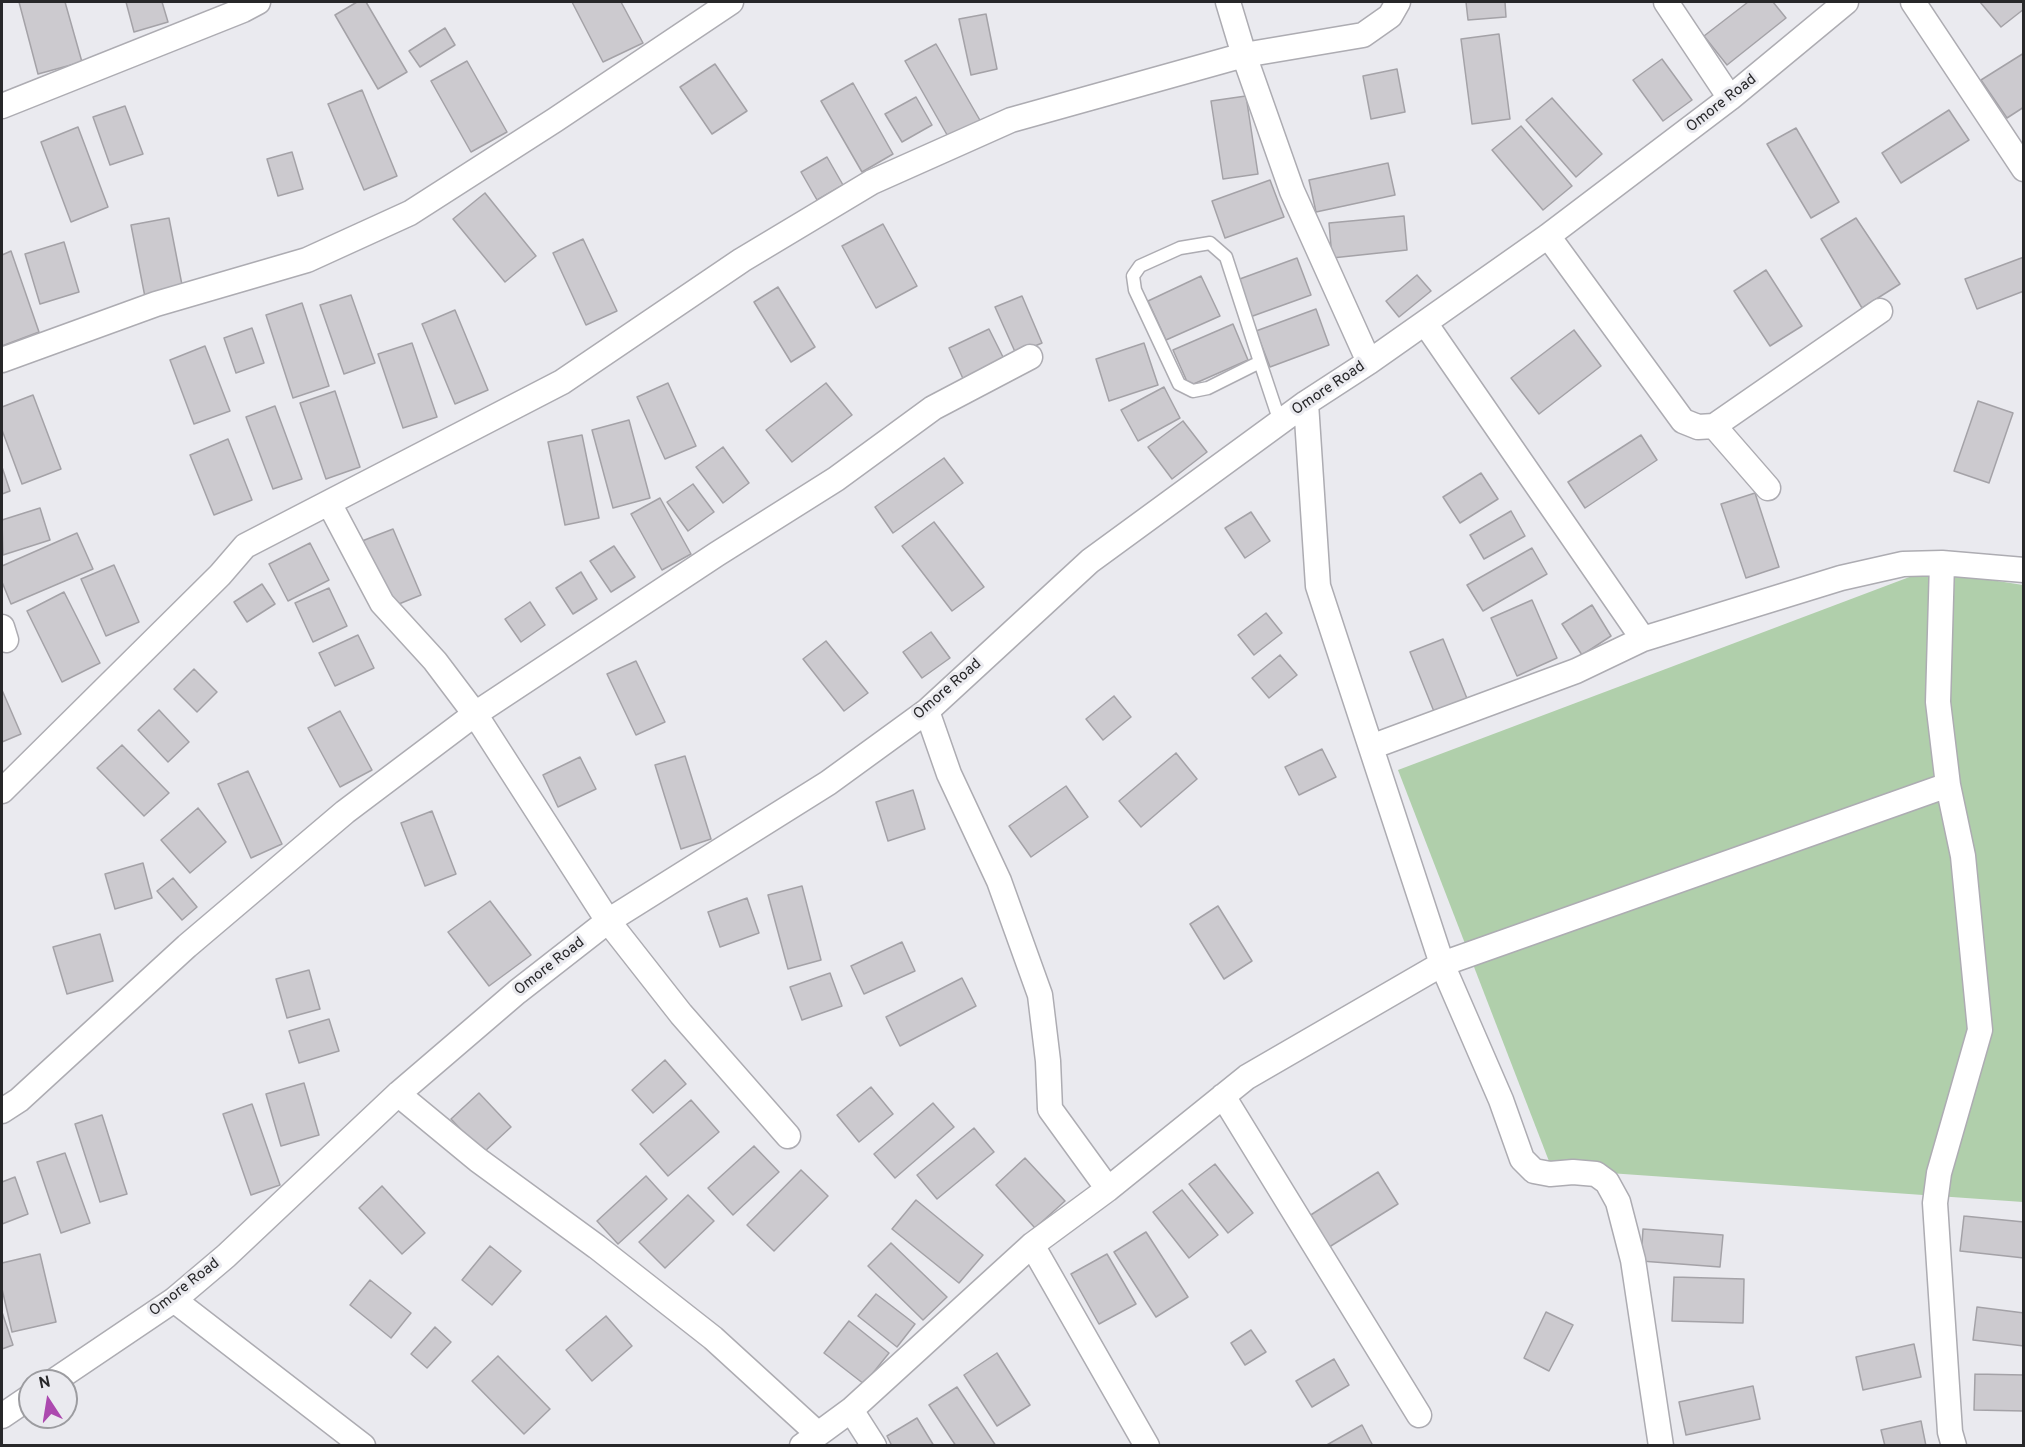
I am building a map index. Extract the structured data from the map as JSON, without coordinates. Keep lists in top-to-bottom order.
{
  "streets": {
    "street": ["Omore Road"]
  },
  "north": "top"
}
